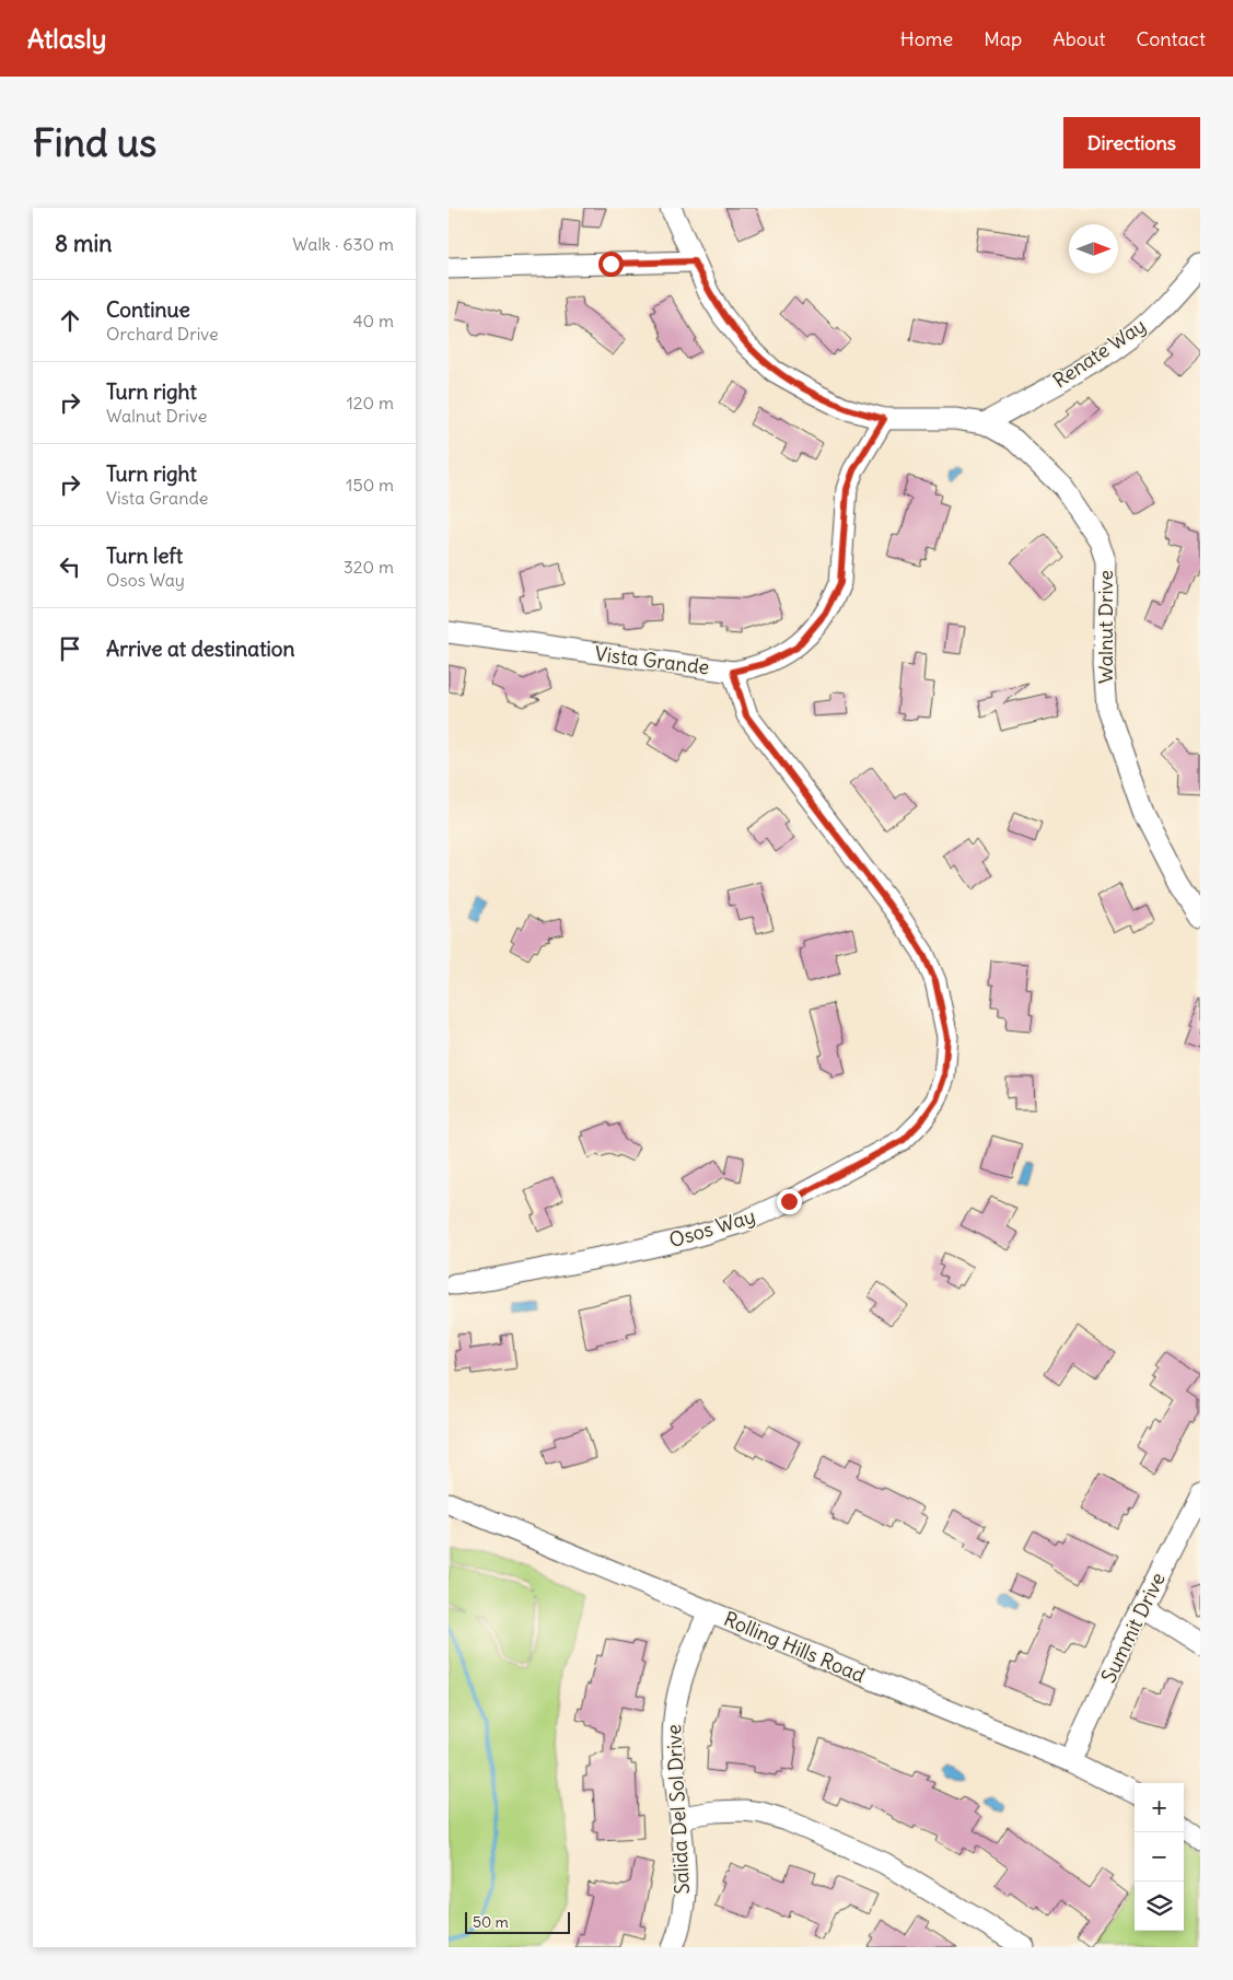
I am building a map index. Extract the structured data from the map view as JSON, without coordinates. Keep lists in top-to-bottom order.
{
  "streets": {
    "street": [
      "Renate Way",
      "Walnut Drive",
      "Vista Grande",
      "Osos Way",
      "Summit Drive",
      "Rolling Hills Road",
      "Salida Del Sol Drive"
    ]
  },
  "crossings": [
    ["Renate Way", "Walnut Drive"],
    ["Walnut Drive", "Vista Grande"],
    ["Vista Grande", "Osos Way"],
    ["Summit Drive", "Rolling Hills Road"],
    ["Rolling Hills Road", "Salida Del Sol Drive"]
  ],
  "scale_bar": "50 m",
  "north": "right",
  "page": {
    "header": "Atlasly",
    "nav": [
      "Home",
      "Map",
      "About",
      "Contact"
    ],
    "buttons": "Directions",
    "title": "Find us",
    "heading": ["8 min", "Walk · 630 m"],
    "list": [
      ["Continue", "Orchard Drive", "40 m"],
      ["Turn right", "Walnut Drive", "120 m"],
      ["Turn right", "Vista Grande", "150 m"],
      ["Turn left", "Osos Way", "320 m"],
      "Arrive at destination"
    ],
    "map_buttons": ["+", "−"],
    "scale": "50 m"
  }
}
